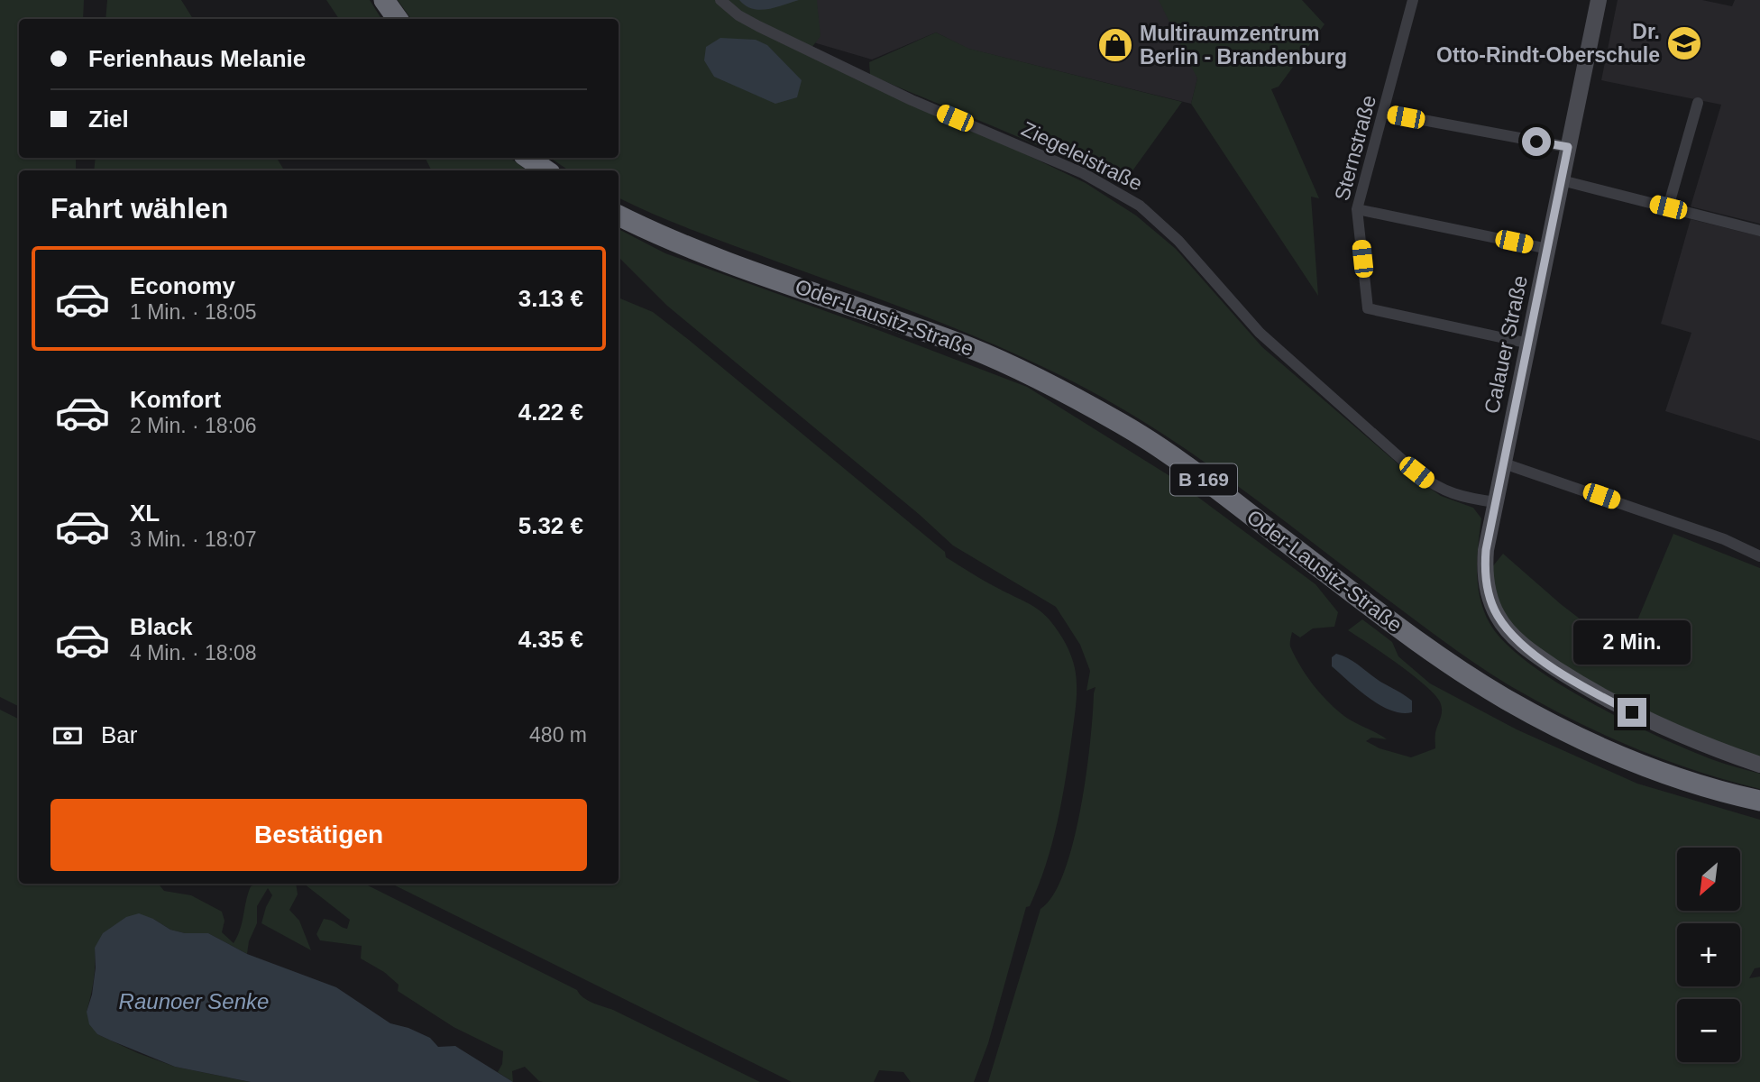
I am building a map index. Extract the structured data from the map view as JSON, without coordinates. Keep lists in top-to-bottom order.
{
  "streets": {
    "highway": ["Oder-Lausitz-Straße", "B 169"],
    "street": ["Sternstraße", "Ziegeleistraße", "Calauer Straße"]
  },
  "crossings": [
    ["Sternstraße", "Calauer Straße"],
    ["Ziegeleistraße", "Calauer Straße"]
  ],
  "water": ["Raunoer Senke"],
  "places": {
    "school or university": ["Dr. Otto-Rindt-Oberschule"],
    "shop": ["Multiraumzentrum Berlin - Brandenburg"]
  },
  "north": "bottom left",
  "page": {
    "banner": ["Ferienhaus Melanie", "Ziel"],
    "heading": "Fahrt wählen",
    "list": [
      {
        "name": "Economy",
        "note": "1 Min. · 18:05",
        "value": "3.13 €"
      },
      {
        "name": "Komfort",
        "note": "2 Min. · 18:06",
        "value": "4.22 €"
      },
      {
        "name": "XL",
        "note": "3 Min. · 18:07",
        "value": "5.32 €"
      },
      {
        "name": "Black",
        "note": "4 Min. · 18:08",
        "value": "4.35 €"
      }
    ],
    "bubble": "2 Min.",
    "pay": ["Bar", "480 m"],
    "buttons": "Bestätigen",
    "map_buttons": ["+", "−"]
  }
}
